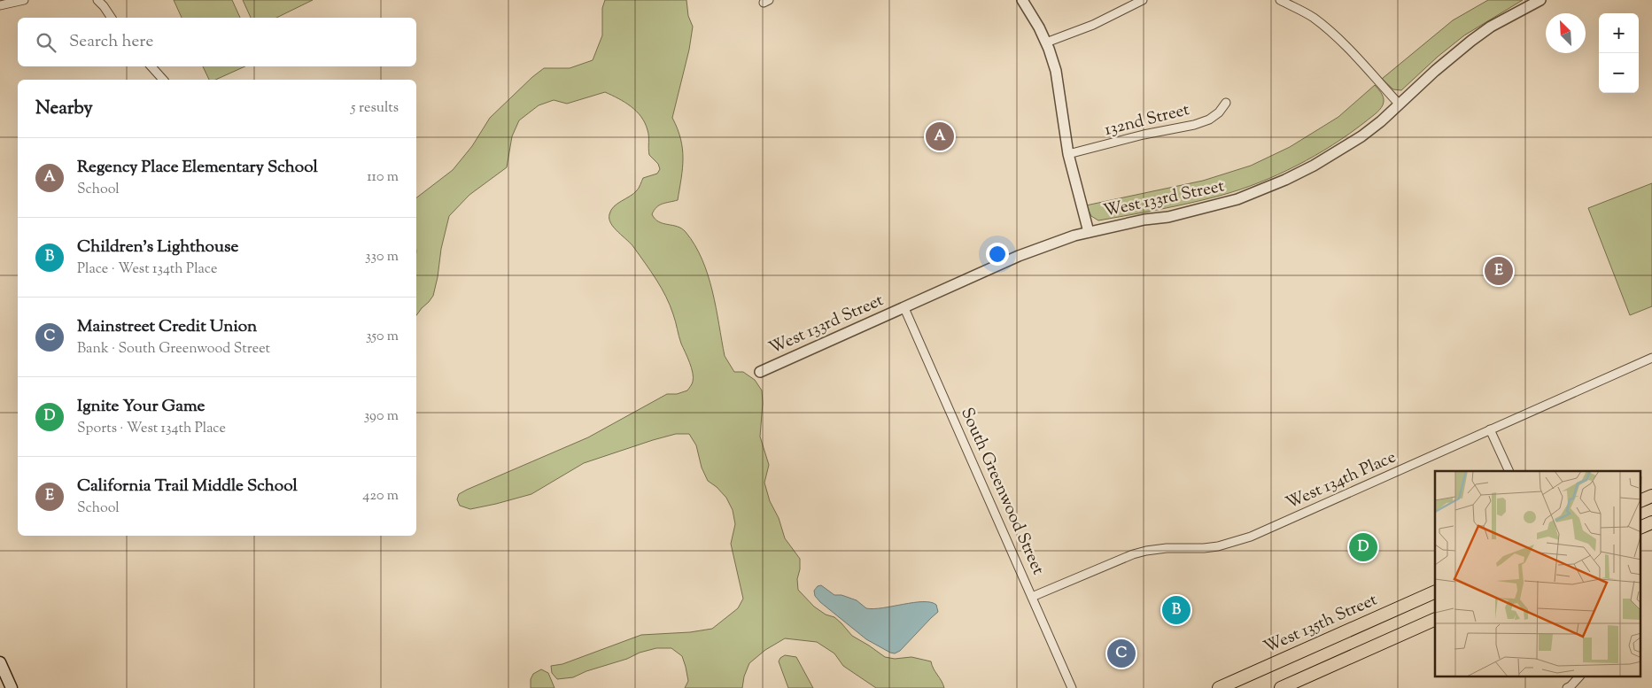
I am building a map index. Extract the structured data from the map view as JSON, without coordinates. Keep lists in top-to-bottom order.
{
  "streets": {
    "main road": ["West 135th Street"],
    "street": [
      "132nd Street",
      "West 133rd Street",
      "West 134th Place",
      "South Greenwood Street"
    ]
  },
  "crossings": [
    ["West 133rd Street", "South Greenwood Street"],
    ["West 134th Place", "South Greenwood Street"]
  ],
  "north": "top left",
  "page": {
    "map_buttons": ["+", "−"],
    "search": "Search here",
    "heading": ["Nearby", "5 results"],
    "pins": [
      "A",
      "E",
      "D",
      "B",
      "C"
    ],
    "list": [
      {
        "mark": "A",
        "name": "Regency Place Elementary School",
        "note": "School",
        "value": "110 m"
      },
      {
        "mark": "B",
        "name": "Children's Lighthouse",
        "note": "Place · West 134th Place",
        "value": "330 m"
      },
      {
        "mark": "C",
        "name": "Mainstreet Credit Union",
        "note": "Bank · South Greenwood Street",
        "value": "350 m"
      },
      {
        "mark": "D",
        "name": "Ignite Your Game",
        "note": "Sports · West 134th Place",
        "value": "390 m"
      },
      {
        "mark": "E",
        "name": "California Trail Middle School",
        "note": "School",
        "value": "420 m"
      }
    ]
  }
}
